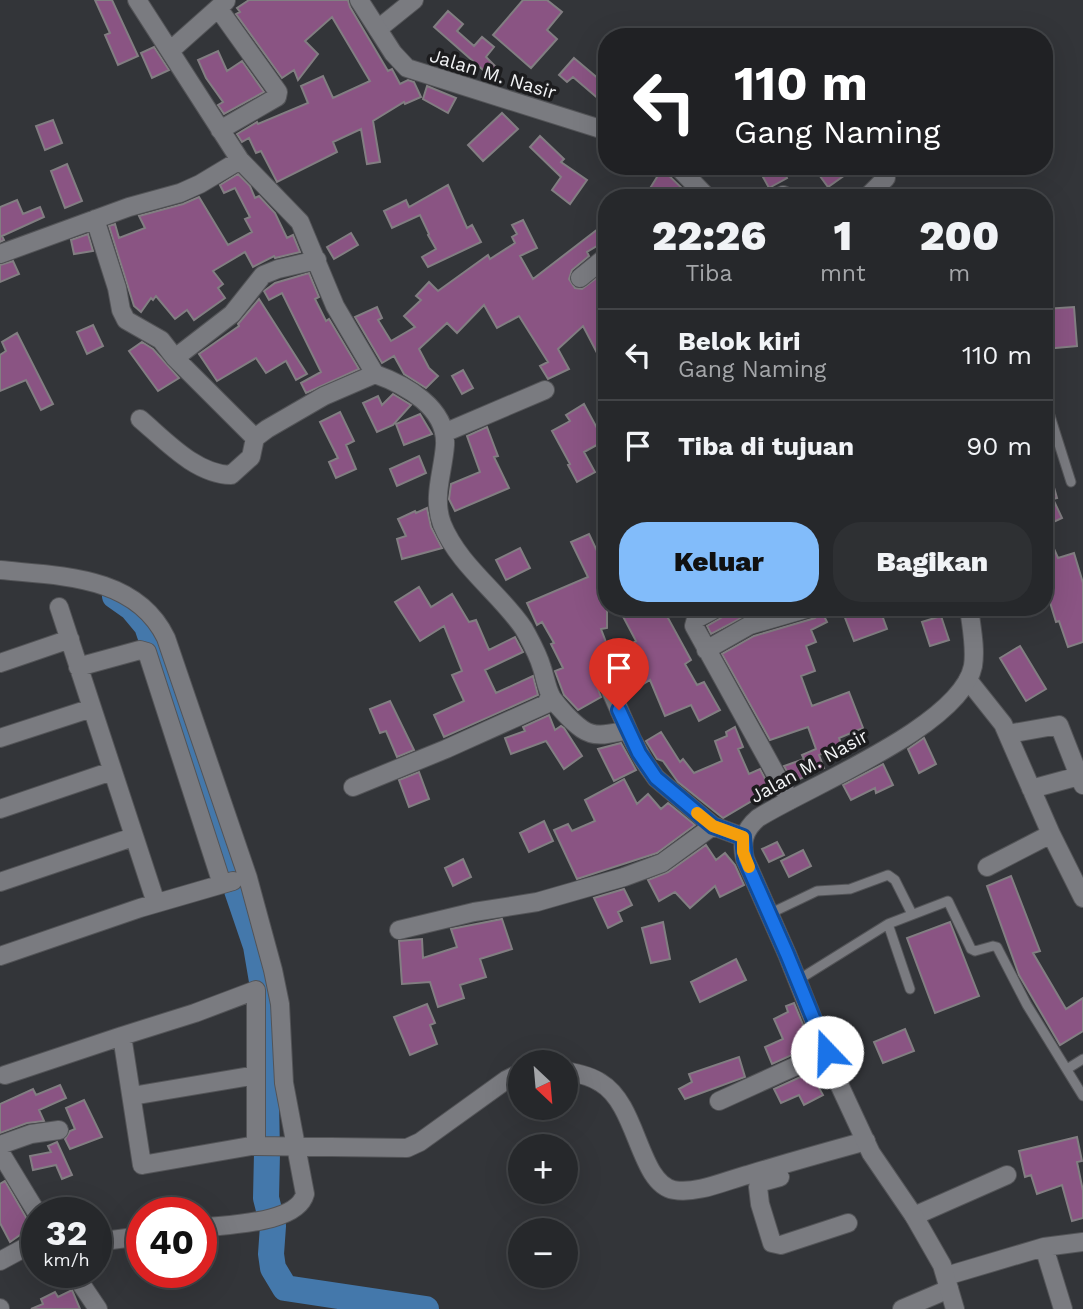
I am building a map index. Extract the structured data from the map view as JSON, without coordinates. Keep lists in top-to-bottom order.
{
  "streets": {
    "street": ["Jalan M. Nasir"]
  },
  "north": "bottom right",
  "page": {
    "turn": ["110 m", "Gang Naming"],
    "eta": [
      "22:26",
      "Tiba",
      "1",
      "mnt",
      "200",
      "m"
    ],
    "list": [
      {
        "name": "Belok kiri",
        "note": "Gang Naming",
        "value": "110 m"
      },
      {
        "name": "Tiba di tujuan",
        "value": "90 m"
      }
    ],
    "buttons": ["Keluar", "Bagikan"],
    "map_buttons": ["+", "−"],
    "speed": "32 km/h",
    "limit": "40"
  }
}
